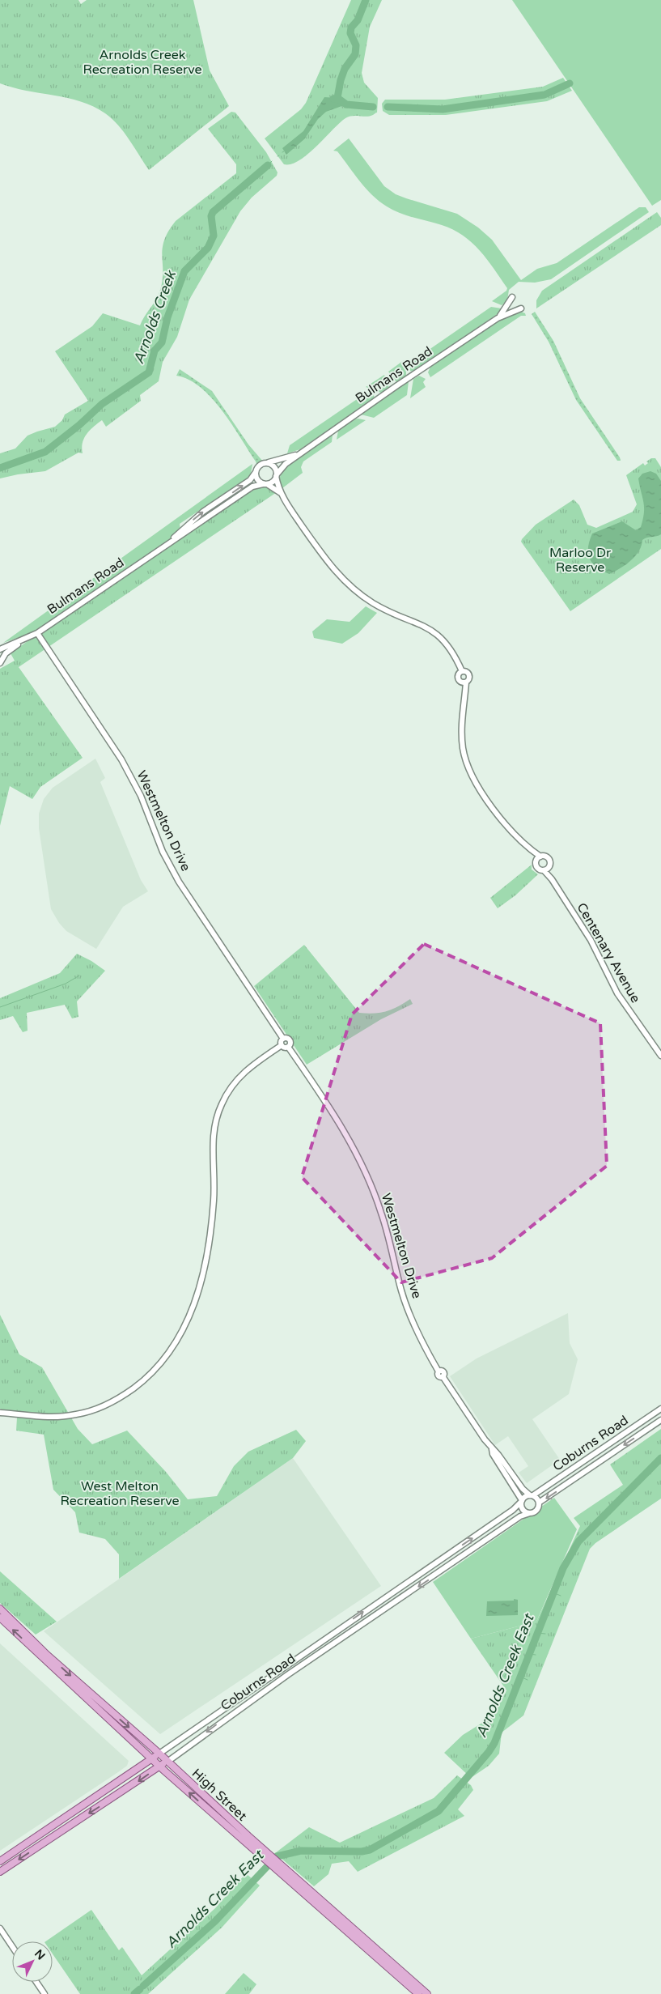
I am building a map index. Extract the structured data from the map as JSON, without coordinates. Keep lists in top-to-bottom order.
{
  "streets": {
    "main road": ["Coburns Road", "High Street"],
    "street": ["Bulmans Road", "Westmelton Drive", "Centenary Avenue"]
  },
  "crossings": [
    ["Bulmans Road", "Westmelton Drive"],
    ["Coburns Road", "High Street"]
  ],
  "water": ["Arnolds Creek", "Arnolds Creek East"],
  "parks": ["Arnolds Creek Recreation Reserve", "Marloo Dr Reserve", "West Melton Recreation Reserve"],
  "north": "top right"
}
